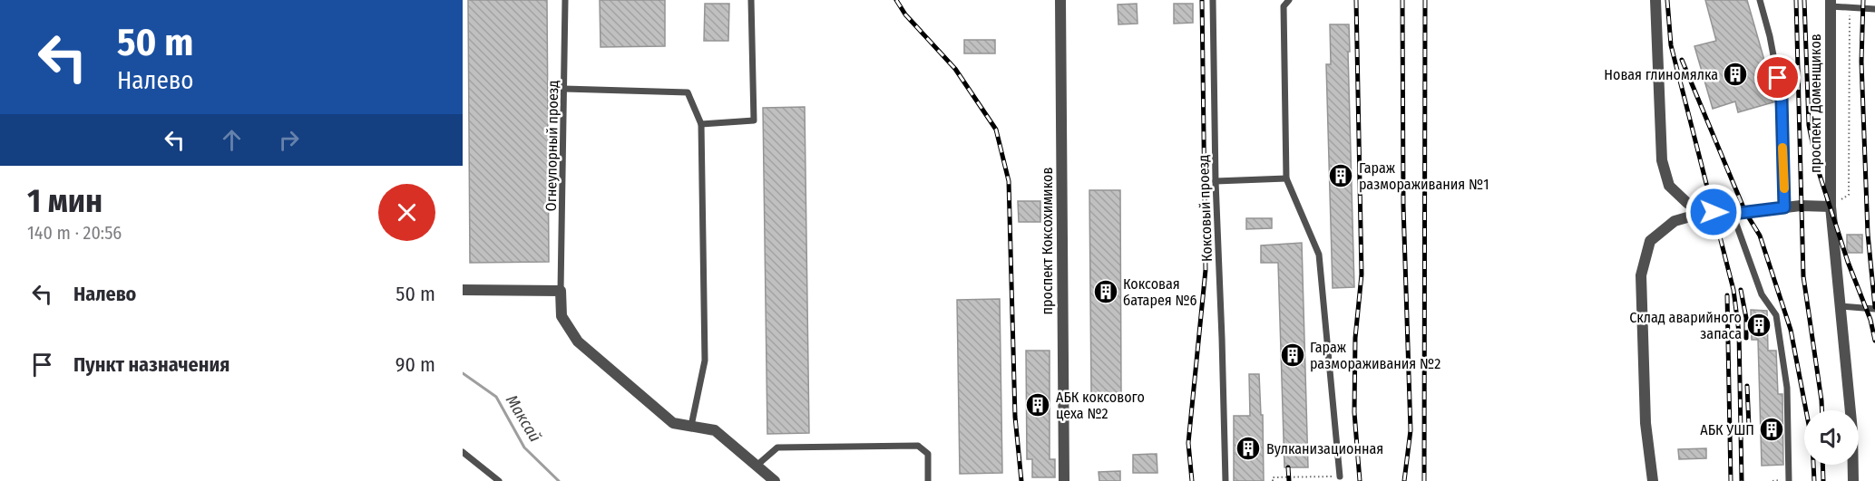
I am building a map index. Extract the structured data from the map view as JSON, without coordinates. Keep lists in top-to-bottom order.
{
  "streets": {
    "street": ["проспект Доменщиков", "проспект Коксохимиков"],
    "lane": ["Огнеупорный проезд", "Коксовый проезд"]
  },
  "water": ["Максай"],
  "places": {
    "building": [
      "Новая глиномялка",
      "Гараж размораживания №1",
      "Коксовая батарея №6",
      "Склад аварийного запаса",
      "Гараж размораживания №2",
      "АБК коксового цеха №2",
      "АБК УШП",
      "Вулканизационная"
    ]
  },
  "page": {
    "turn": ["50 m", "Налево"],
    "heading": ["1 мин", "140 m · 20:56"],
    "list": [
      {
        "name": "Налево",
        "value": "50 m"
      },
      {
        "name": "Пункт назначения",
        "value": "90 m"
      }
    ]
  }
}
